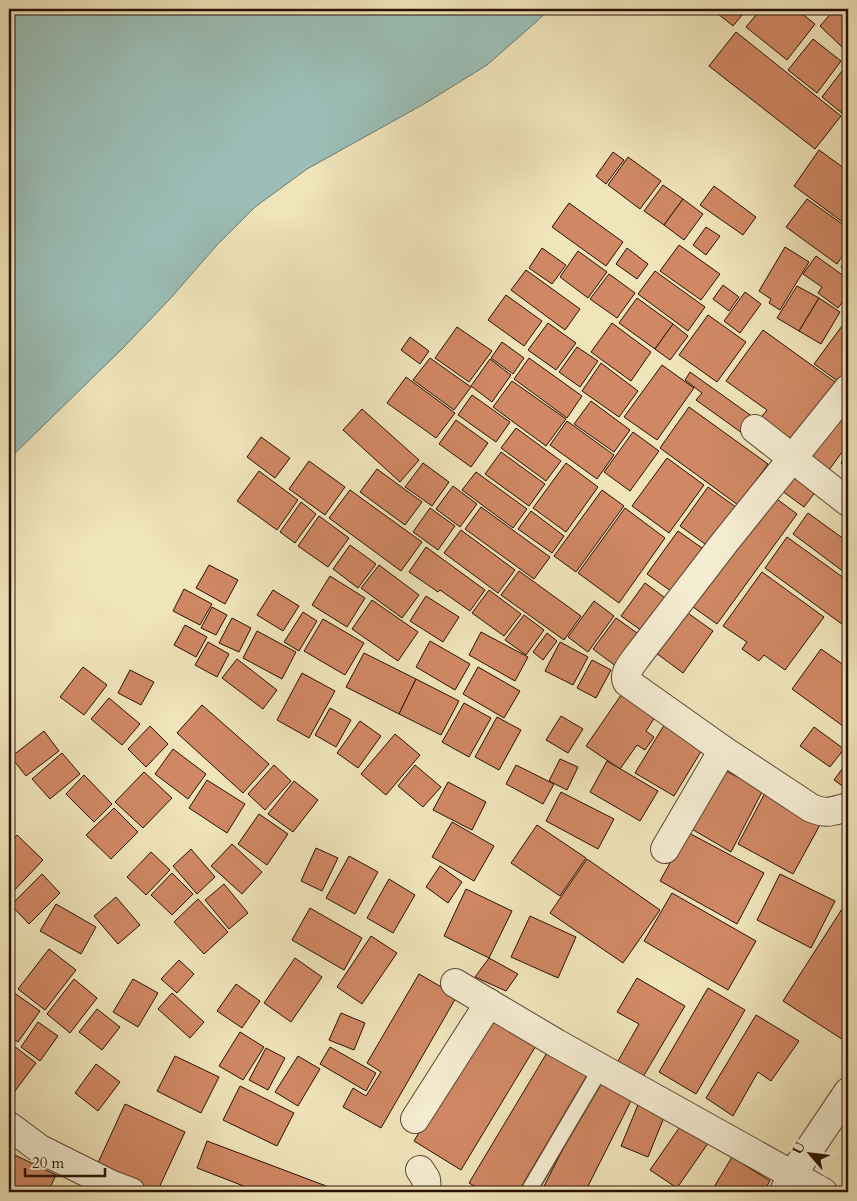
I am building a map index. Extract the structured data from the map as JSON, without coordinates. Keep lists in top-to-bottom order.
{
  "scale_bar": "20 m",
  "north": "top left"
}
